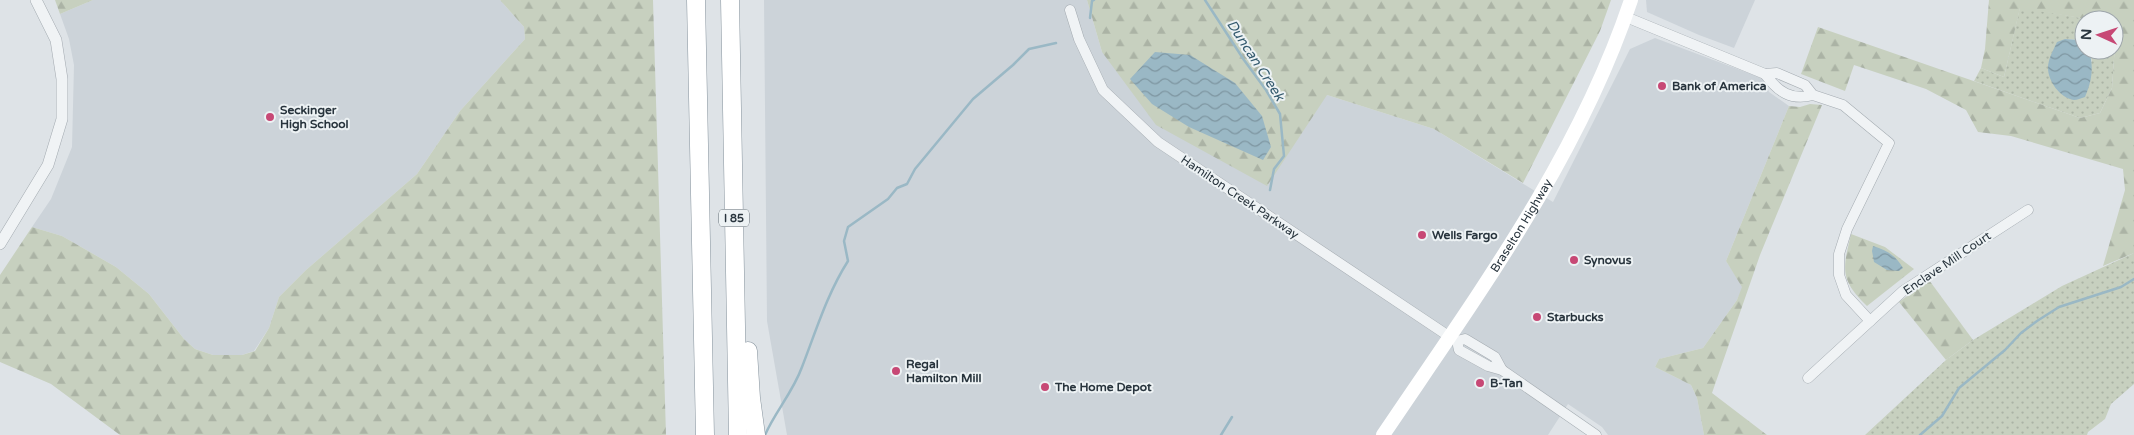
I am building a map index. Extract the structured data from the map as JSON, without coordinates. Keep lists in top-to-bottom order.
{
  "streets": {
    "highway": ["I 85"],
    "main road": ["Braselton Highway"],
    "street": ["Hamilton Creek Parkway", "Enclave Mill Court"]
  },
  "crossings": [
    ["Hamilton Creek Parkway", "Braselton Highway"]
  ],
  "water": ["Duncan Creek"],
  "places": [
    "Bank of America",
    "Seckinger High School",
    "Wells Fargo",
    "Synovus",
    "Starbucks",
    "Regal Hamilton Mill",
    "B-Tan",
    "The Home Depot"
  ],
  "north": "left"
}
